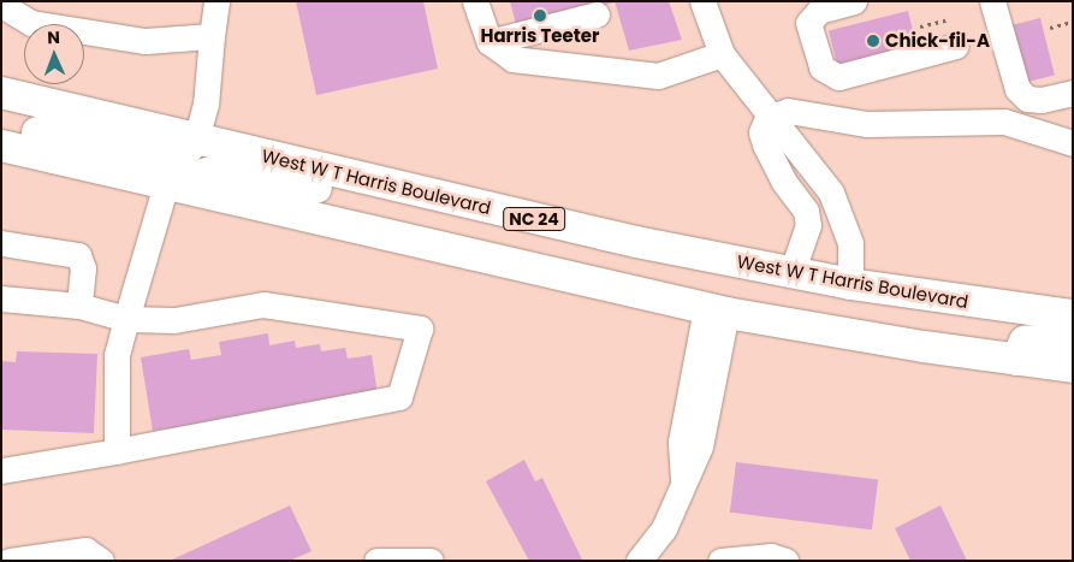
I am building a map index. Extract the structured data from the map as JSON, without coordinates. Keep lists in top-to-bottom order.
{
  "streets": {
    "main road": ["West W T Harris Boulevard", "NC 24"]
  },
  "places": ["Harris Teeter", "Chick-fil-A"],
  "north": "top"
}
